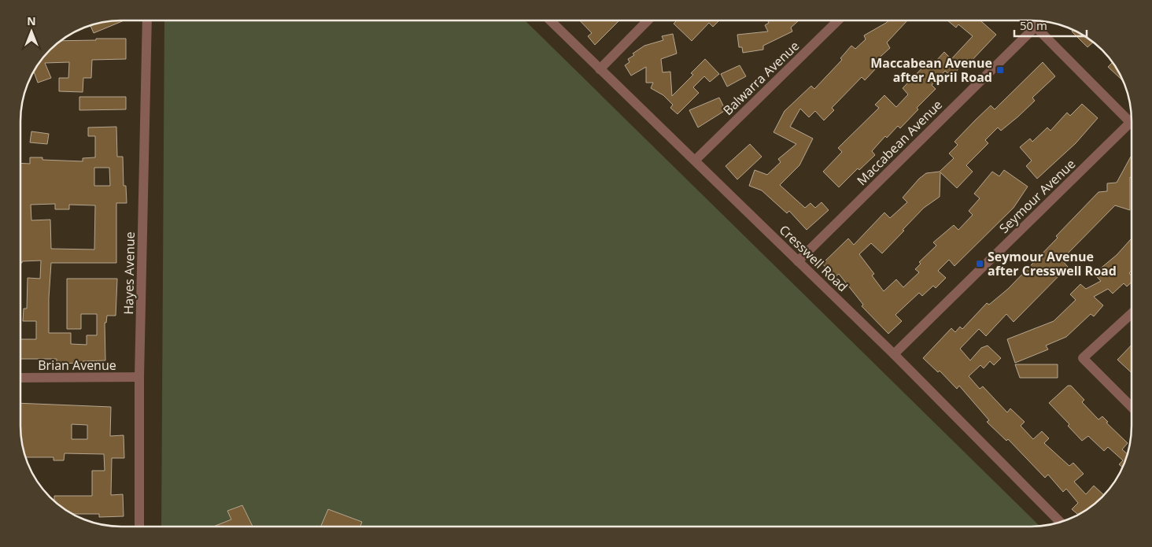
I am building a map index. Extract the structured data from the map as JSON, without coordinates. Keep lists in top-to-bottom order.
{
  "streets": {
    "street": [
      "Balwarra Avenue",
      "Maccabean Avenue",
      "Seymour Avenue",
      "Cresswell Road",
      "Hayes Avenue",
      "Brian Avenue"
    ]
  },
  "crossings": [
    ["Balwarra Avenue", "Cresswell Road"],
    ["Maccabean Avenue", "Cresswell Road"],
    ["Seymour Avenue", "Cresswell Road"],
    ["Hayes Avenue", "Brian Avenue"]
  ],
  "places": {
    "transit": ["Maccabean Avenue after April Road", "Seymour Avenue after Cresswell Road"]
  },
  "scale_bar": "50 m",
  "north": "top"
}
